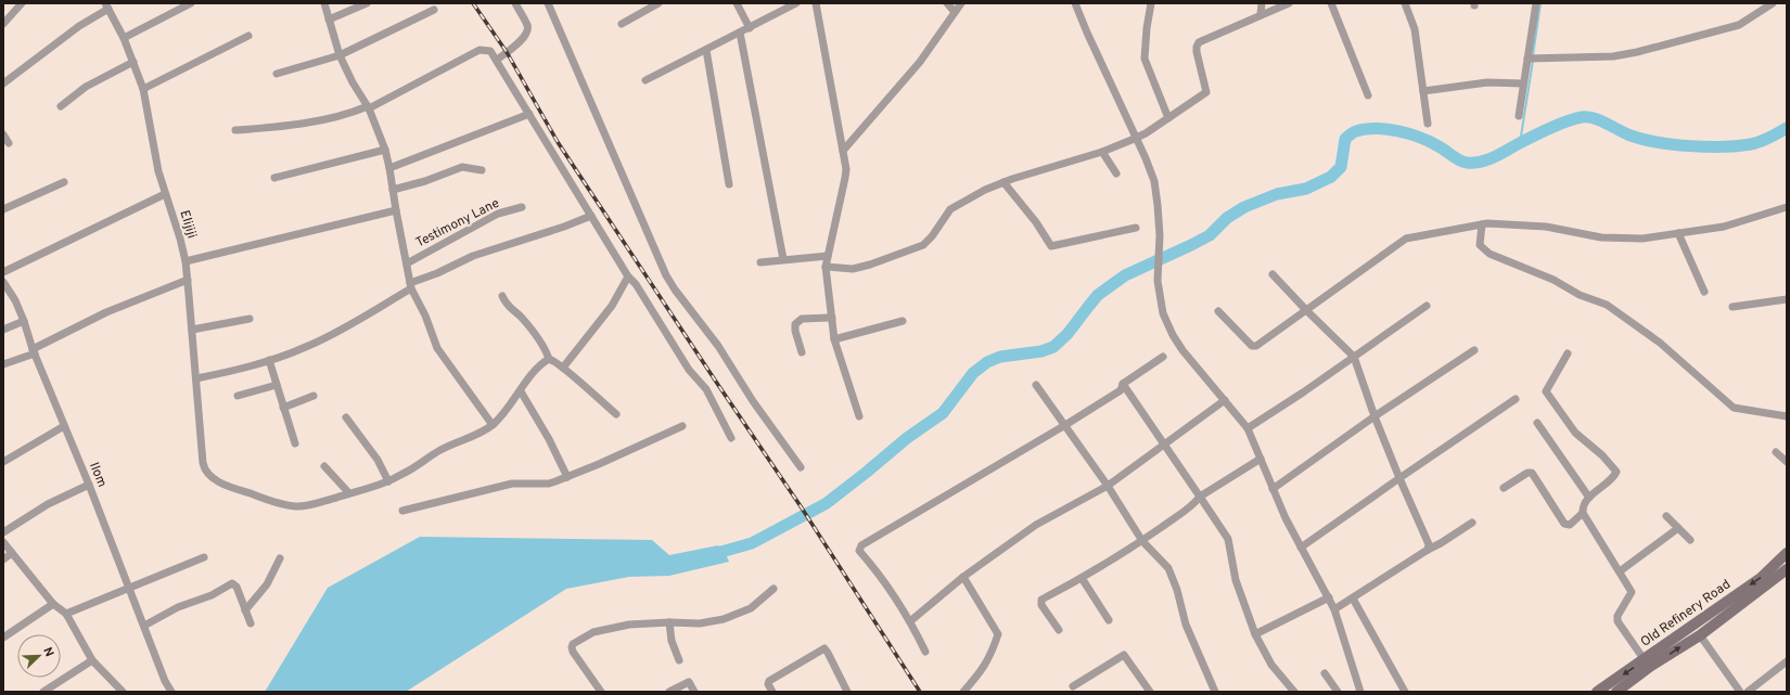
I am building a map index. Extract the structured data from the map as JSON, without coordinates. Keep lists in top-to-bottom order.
{
  "streets": {
    "main road": ["Old Refinery Road"],
    "street": ["Testimony Lane", "Elijiji", "Ilom"]
  },
  "north": "top right"
}
